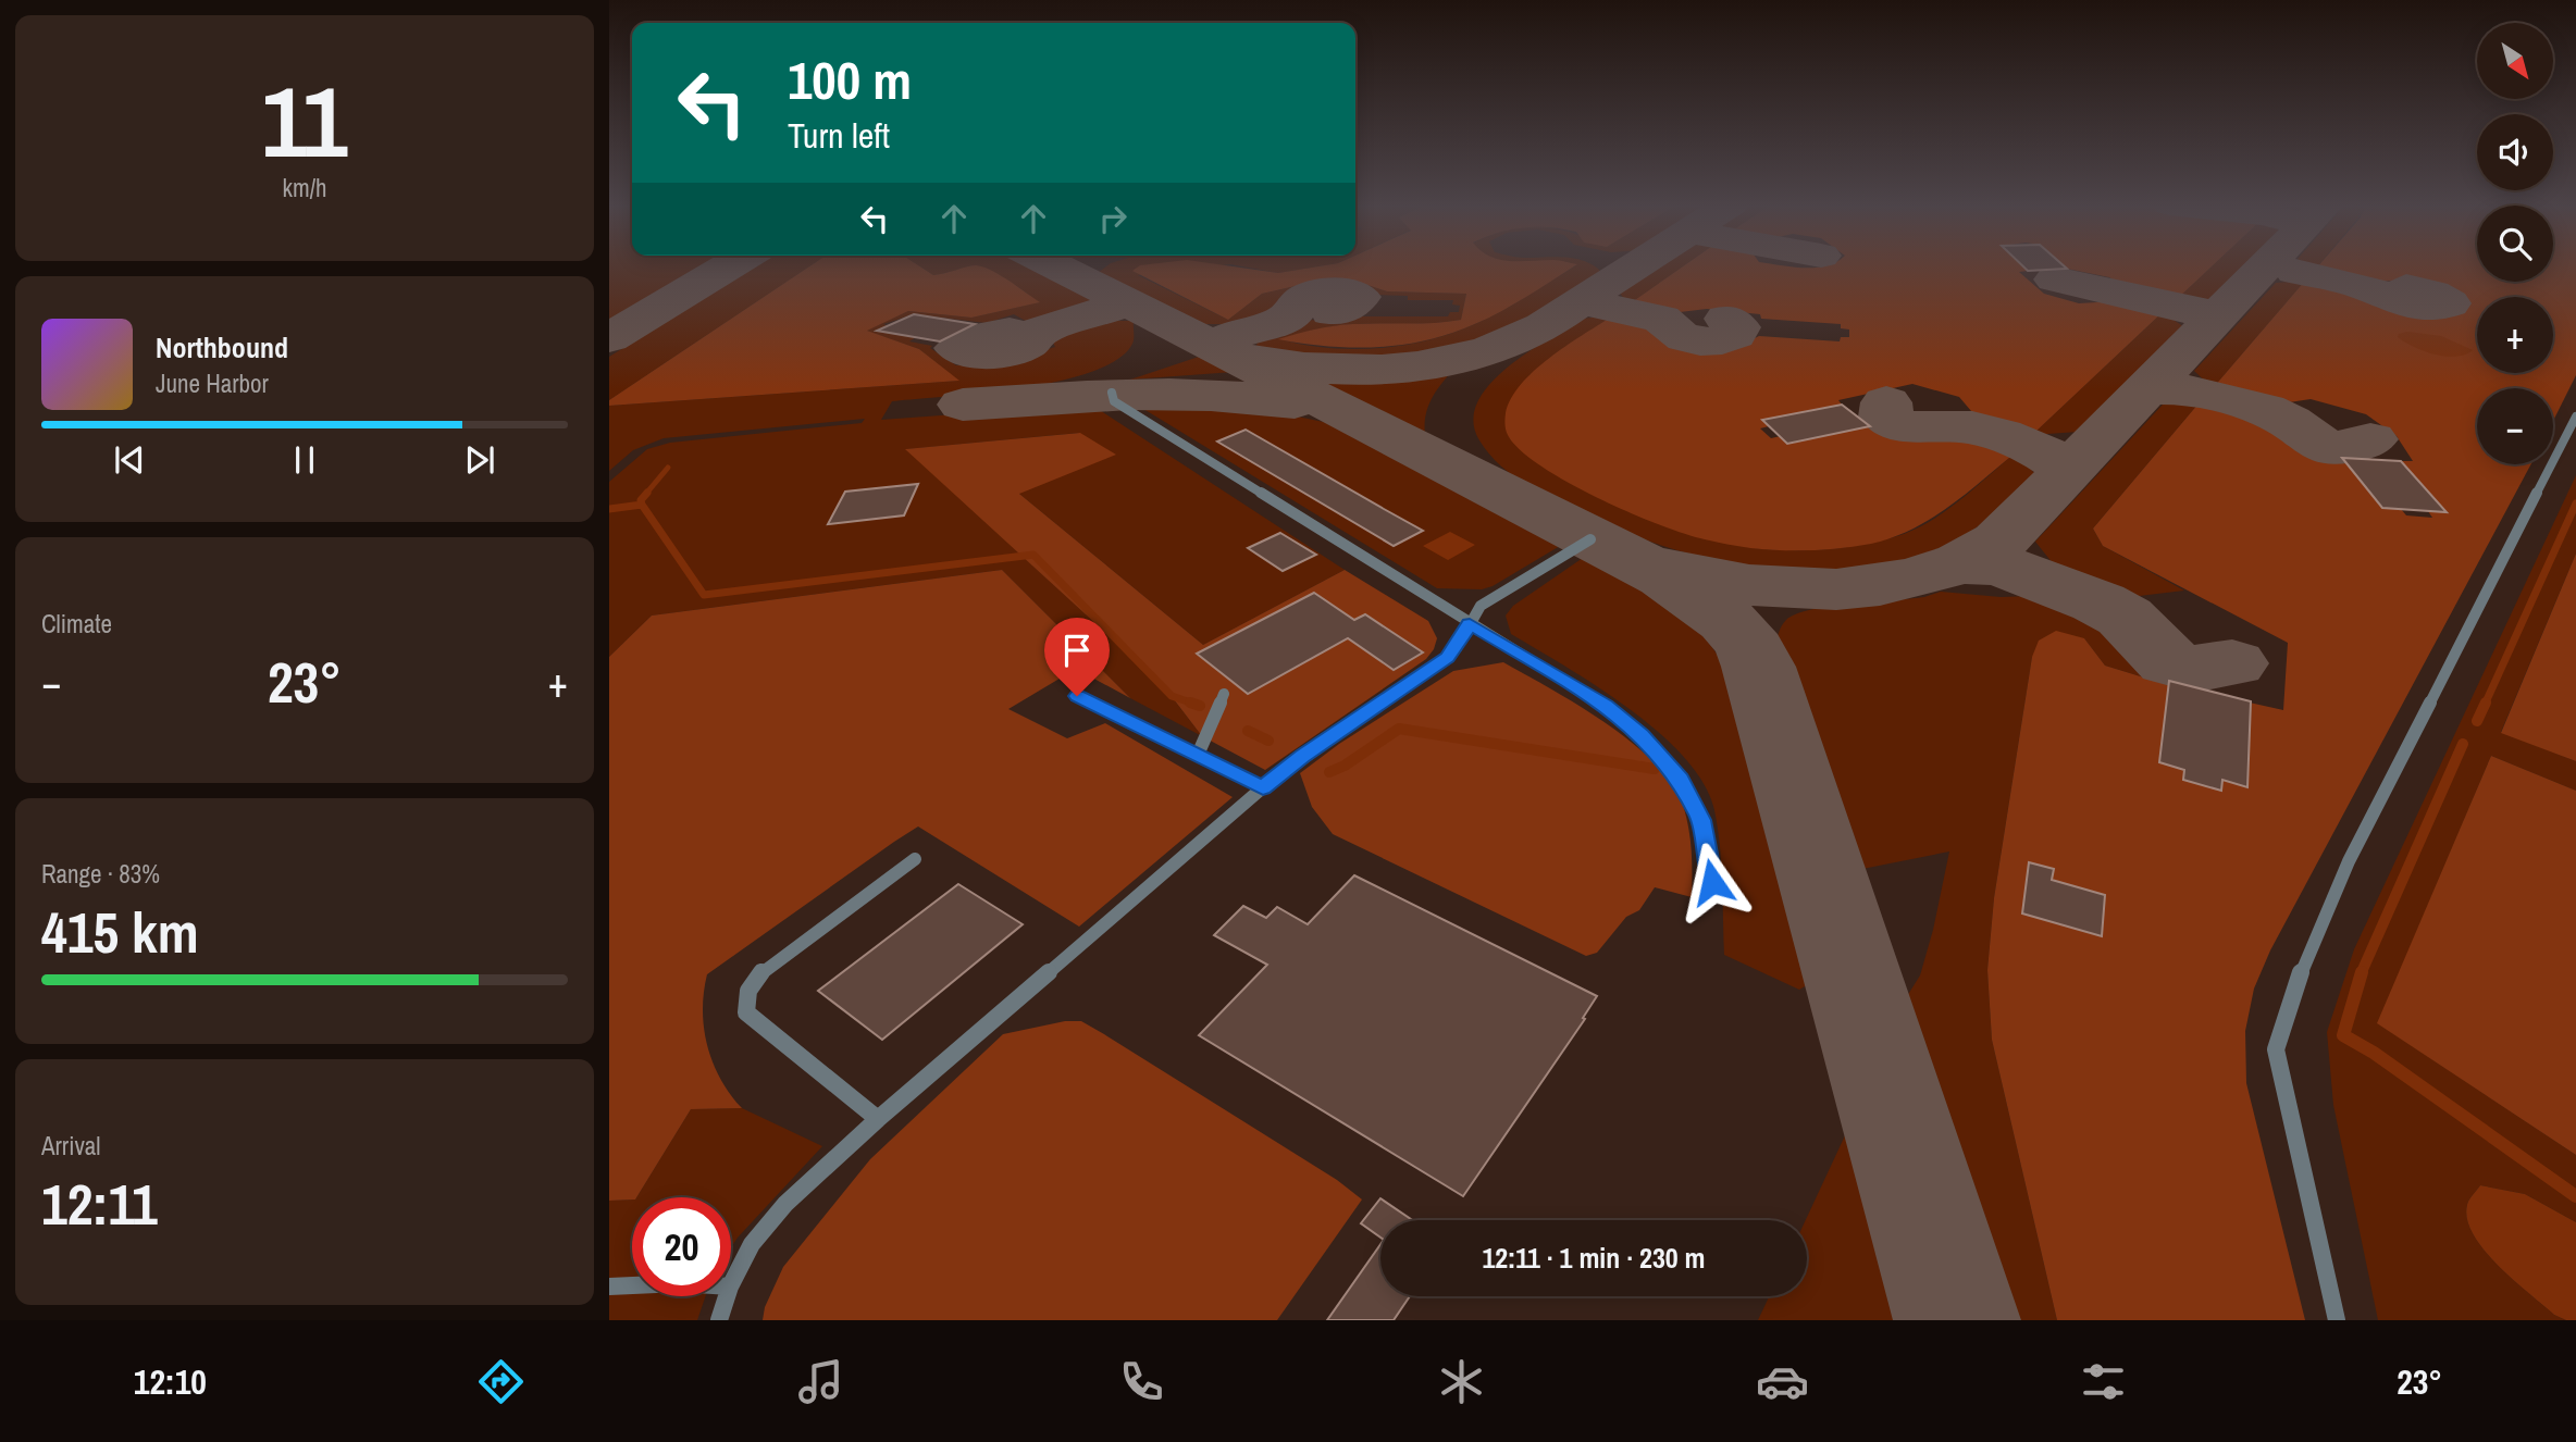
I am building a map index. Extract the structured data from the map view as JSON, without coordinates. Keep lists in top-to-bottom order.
{
  "north": "bottom right",
  "page": {
    "tile": [
      ["11", "km/h"],
      "Climate",
      ["Range · 83%", "415 km"],
      ["Arrival", "12:11"]
    ],
    "map_buttons": ["+", "−"],
    "turn": ["100 m", "Turn left"],
    "song": ["Northbound", "June Harbor"],
    "heat": ["−", "23°", "+"],
    "limit": "20",
    "trip": "12:11 · 1 min · 230 m",
    "tabs": ["12:10", "23°"]
  }
}
